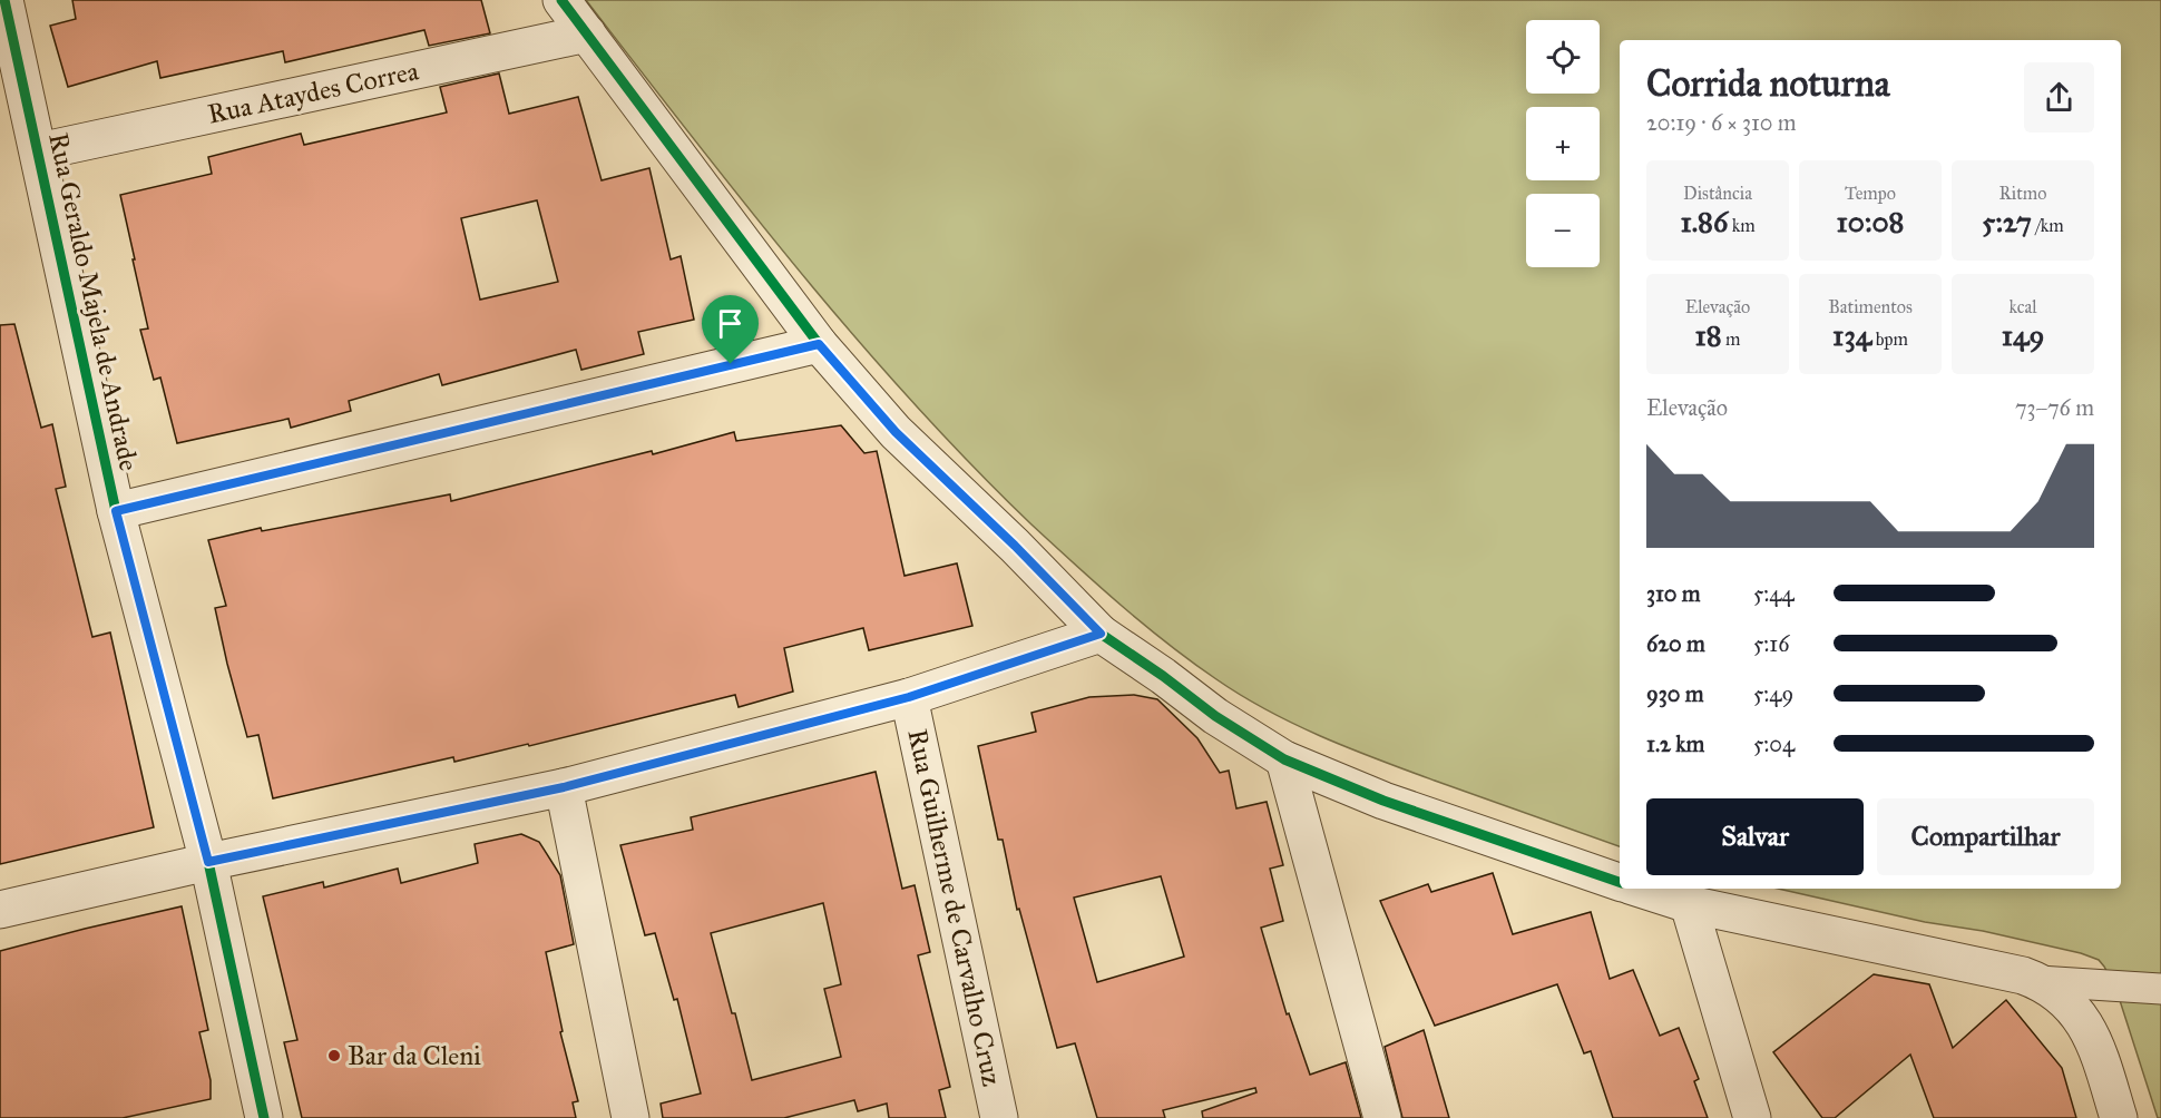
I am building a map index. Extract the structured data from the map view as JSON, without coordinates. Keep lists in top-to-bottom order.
{
  "streets": {
    "street": ["Rua Ataydes Correa", "Rua Geraldo Majela de Andrade", "Rua Guilherme de Carvalho Cruz"]
  },
  "crossings": [
    ["Rua Ataydes Correa", "Rua Geraldo Majela de Andrade"]
  ],
  "places": ["Bar da Cleni"],
  "page": {
    "map_buttons": ["+", "−"],
    "heading": ["Corrida noturna", "20:19 · 6 × 310 m"],
    "stats": [
      ["Distância", "1.86 km"],
      ["Tempo", "10:08"],
      ["Ritmo", "5:27 /km"],
      ["Elevação", "18 m"],
      ["Batimentos", "134 bpm"],
      ["kcal", "149"]
    ],
    "chart": ["Elevação", "73–76 m"],
    "list": [
      {
        "name": "310 m",
        "note": "5:44"
      },
      {
        "name": "620 m",
        "note": "5:16"
      },
      {
        "name": "930 m",
        "note": "5:49"
      },
      {
        "name": "1.2 km",
        "note": "5:04"
      }
    ],
    "buttons": ["Salvar", "Compartilhar"]
  }
}
